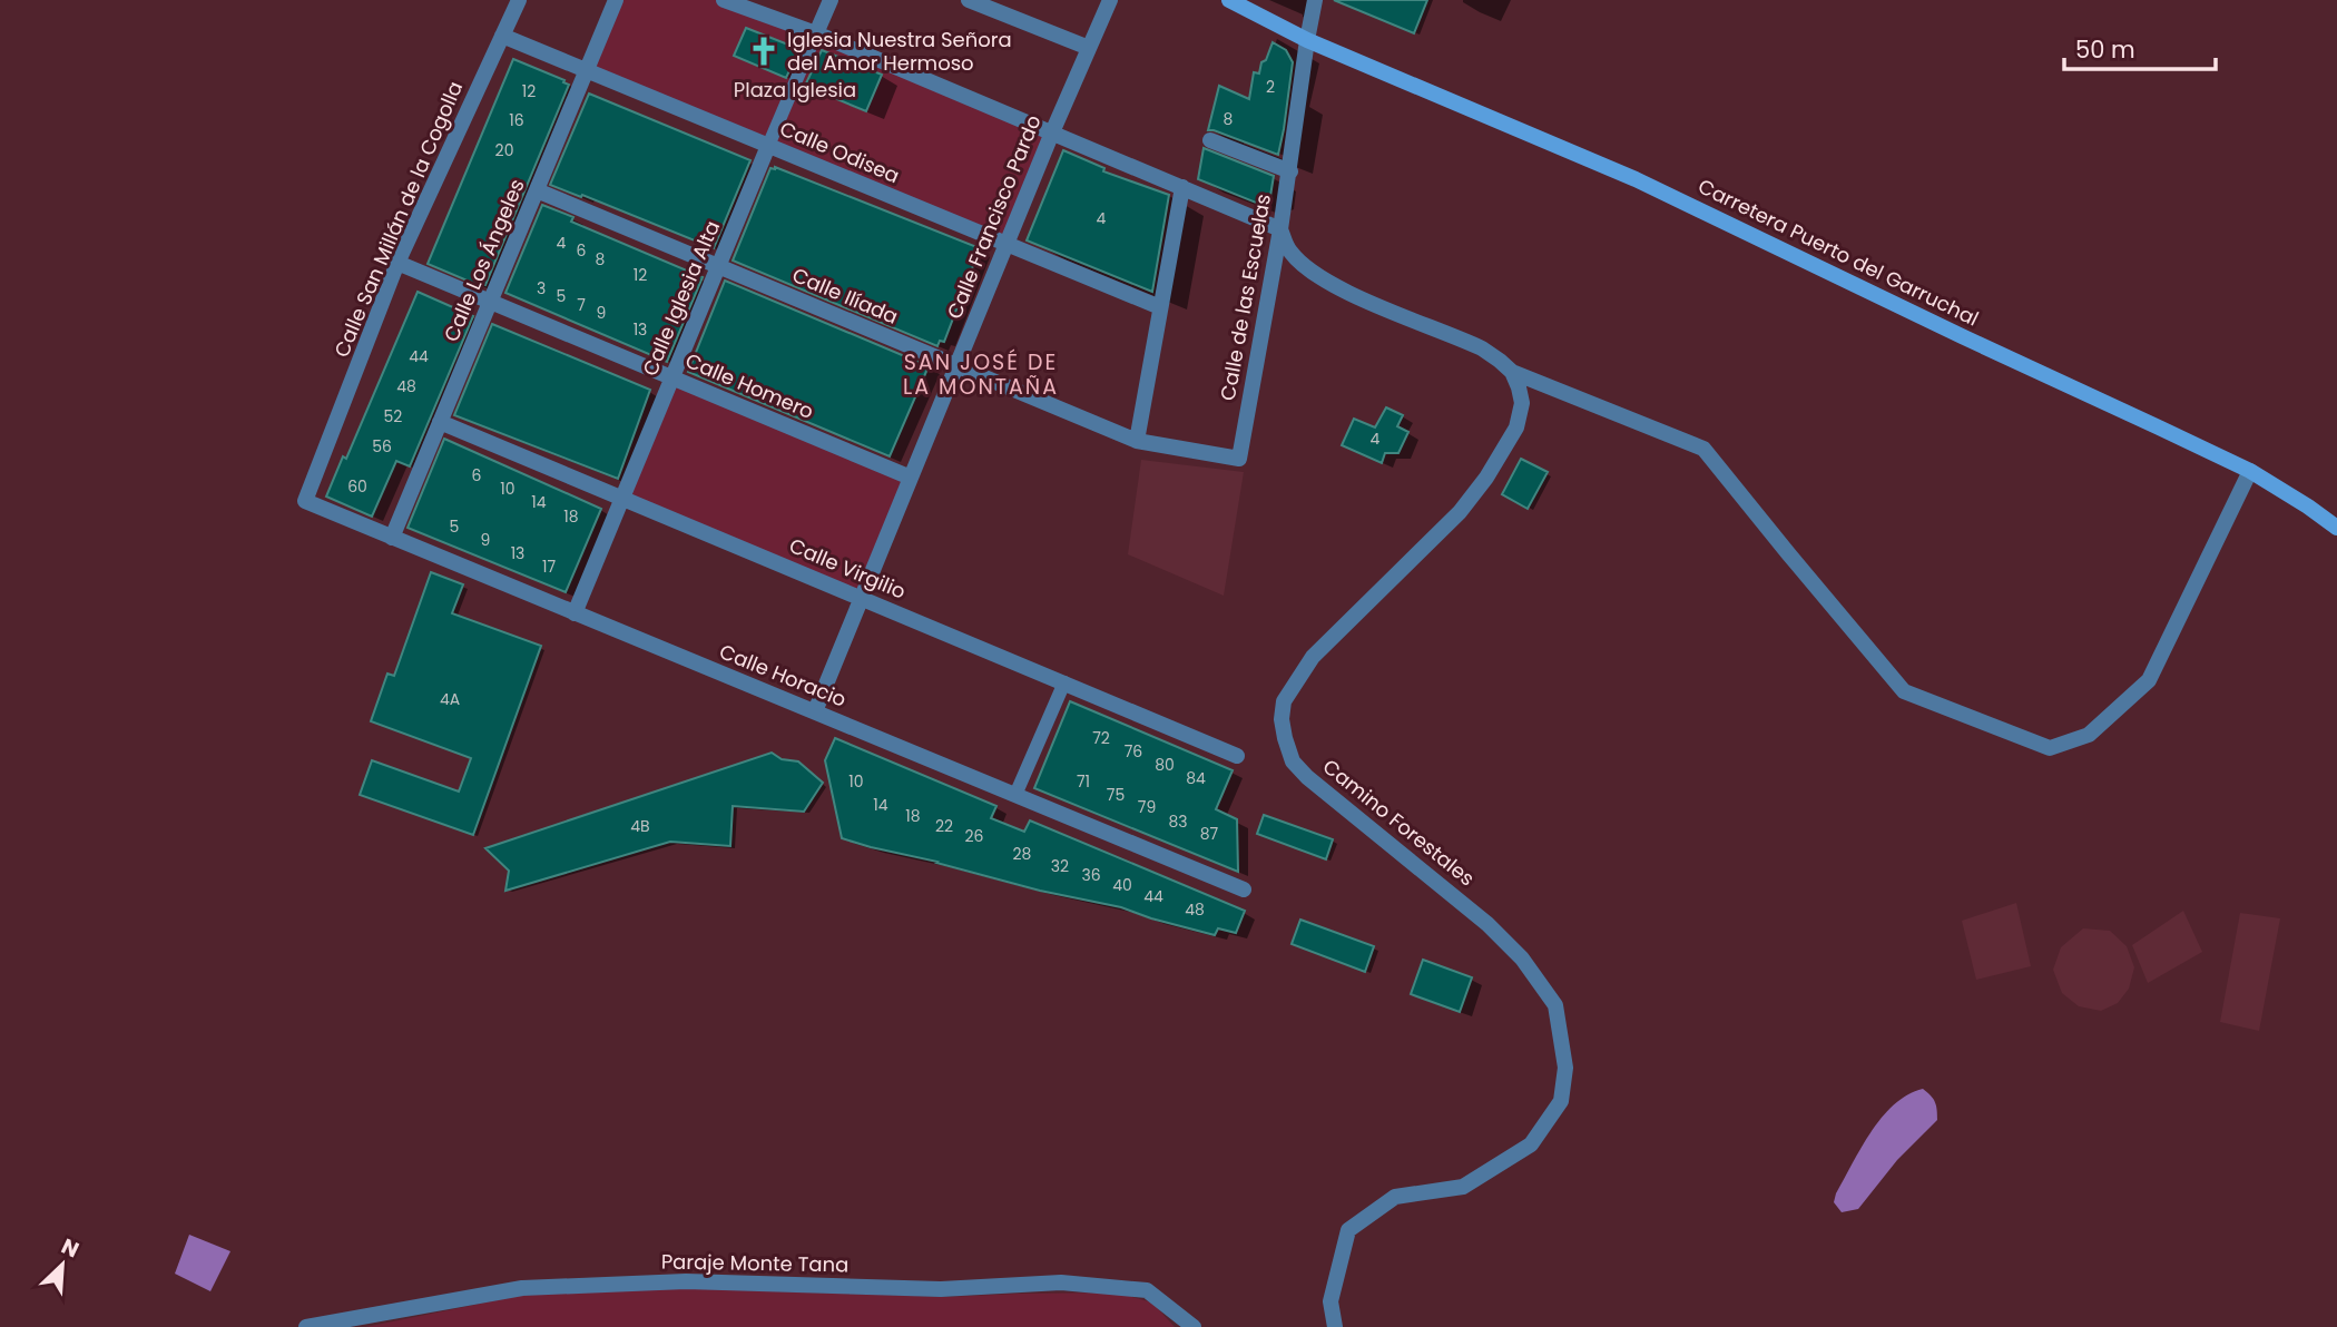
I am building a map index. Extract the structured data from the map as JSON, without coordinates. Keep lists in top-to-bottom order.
{
  "streets": {
    "main road": ["Carretera Puerto del Garruchal"],
    "street": [
      "Calle Odisea",
      "Calle Francisco Pardo",
      "Calle San Millán de la Cogolla",
      "Calle Los Ángeles",
      "Calle Ilíada",
      "Calle de las Escuelas",
      "Calle Iglesia Alta",
      "Calle Homero",
      "Calle Virgilio",
      "Calle Horacio",
      "Camino Forestales",
      "Paraje Monte Tana"
    ]
  },
  "crossings": [
    ["Calle Odisea", "Calle Francisco Pardo"],
    ["Calle Odisea", "Calle San Millán de la Cogolla"],
    ["Calle Odisea", "Calle Los Ángeles"],
    ["Calle Odisea", "Calle Iglesia Alta"],
    ["Calle Francisco Pardo", "Calle Ilíada"],
    ["Calle Francisco Pardo", "Calle Homero"],
    ["Calle Francisco Pardo", "Calle Virgilio"],
    ["Calle Francisco Pardo", "Calle Horacio"],
    ["Calle San Millán de la Cogolla", "Calle Homero"],
    ["Calle San Millán de la Cogolla", "Calle Horacio"],
    ["Carretera Puerto del Garruchal", "Calle de las Escuelas"],
    ["Calle Los Ángeles", "Calle Ilíada"],
    ["Calle Los Ángeles", "Calle Homero"],
    ["Calle Los Ángeles", "Calle Virgilio"],
    ["Calle Los Ángeles", "Calle Horacio"],
    ["Calle Ilíada", "Calle de las Escuelas"],
    ["Calle Ilíada", "Calle Iglesia Alta"],
    ["Calle Iglesia Alta", "Calle Homero"],
    ["Calle Iglesia Alta", "Calle Virgilio"],
    ["Calle Iglesia Alta", "Calle Horacio"]
  ],
  "districts": ["SAN JOSÉ DE LA MONTAÑA"],
  "parks": ["Plaza Iglesia"],
  "places": {
    "church": ["Iglesia Nuestra Señora del Amor Hermoso"]
  },
  "house_numbers": [
    "2",
    "12",
    "8",
    "16",
    "20",
    "4",
    "4",
    "6",
    "8",
    "12",
    "3",
    "5",
    "7",
    "9",
    "13",
    "44",
    "48",
    "52",
    "4",
    "56",
    "6",
    "60",
    "10",
    "14",
    "18",
    "5",
    "9",
    "13",
    "17",
    "4A",
    "72",
    "76",
    "80",
    "84",
    "10",
    "71",
    "75",
    "14",
    "79",
    "18",
    "83",
    "4B",
    "22",
    "87",
    "26",
    "28",
    "32",
    "36",
    "40",
    "44",
    "48"
  ],
  "scale_bar": "50 m",
  "north": "top right"
}
